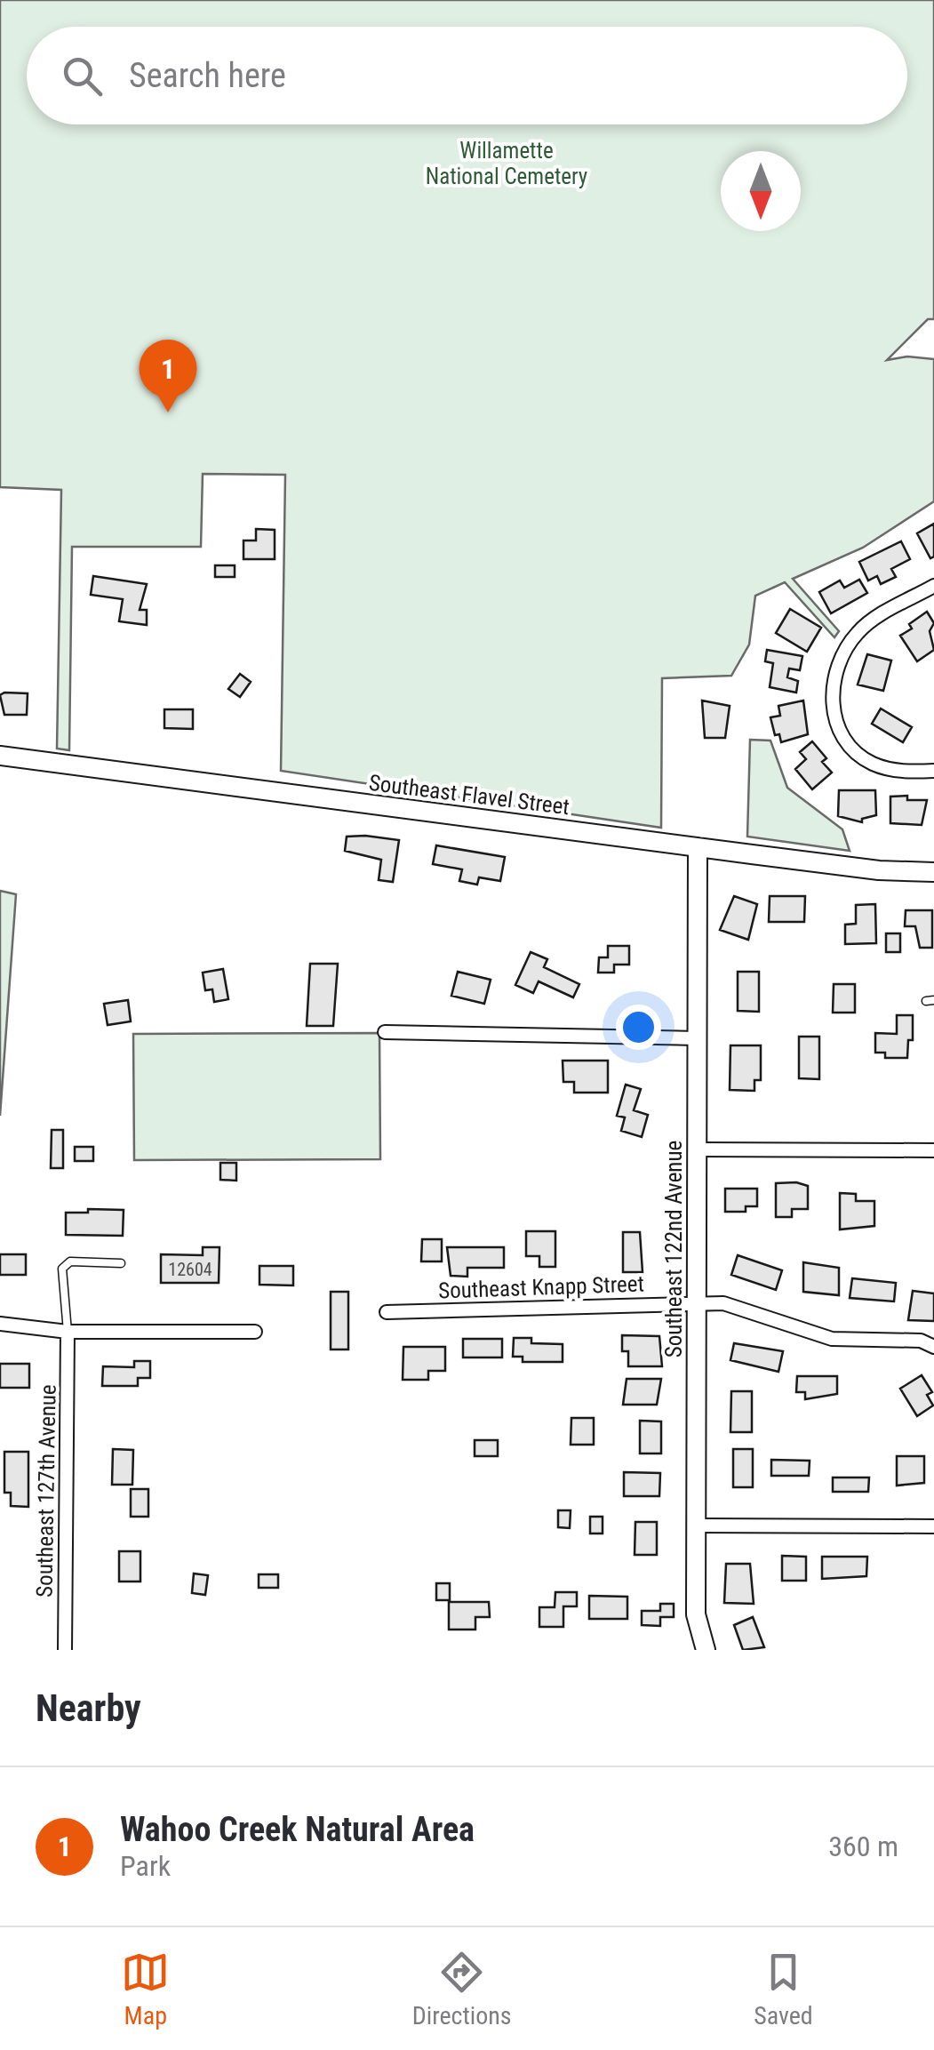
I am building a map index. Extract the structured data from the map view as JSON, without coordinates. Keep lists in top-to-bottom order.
{
  "streets": {
    "street": [
      "Southeast Flavel Street",
      "Southeast 122nd Avenue",
      "Southeast Knapp Street",
      "Southeast 127th Avenue"
    ]
  },
  "crossings": [
    ["Southeast Flavel Street", "Southeast 122nd Avenue"],
    ["Southeast 122nd Avenue", "Southeast Knapp Street"]
  ],
  "parks": ["Willamette National Cemetery"],
  "house_numbers": ["12604"],
  "north": "bottom",
  "page": {
    "search": "Search here",
    "pins": "1",
    "heading": "Nearby",
    "list": [
      {
        "mark": "1",
        "name": "Wahoo Creek Natural Area",
        "note": "Park",
        "value": "360 m"
      }
    ],
    "nav": ["Map", "Directions", "Saved"]
  }
}
